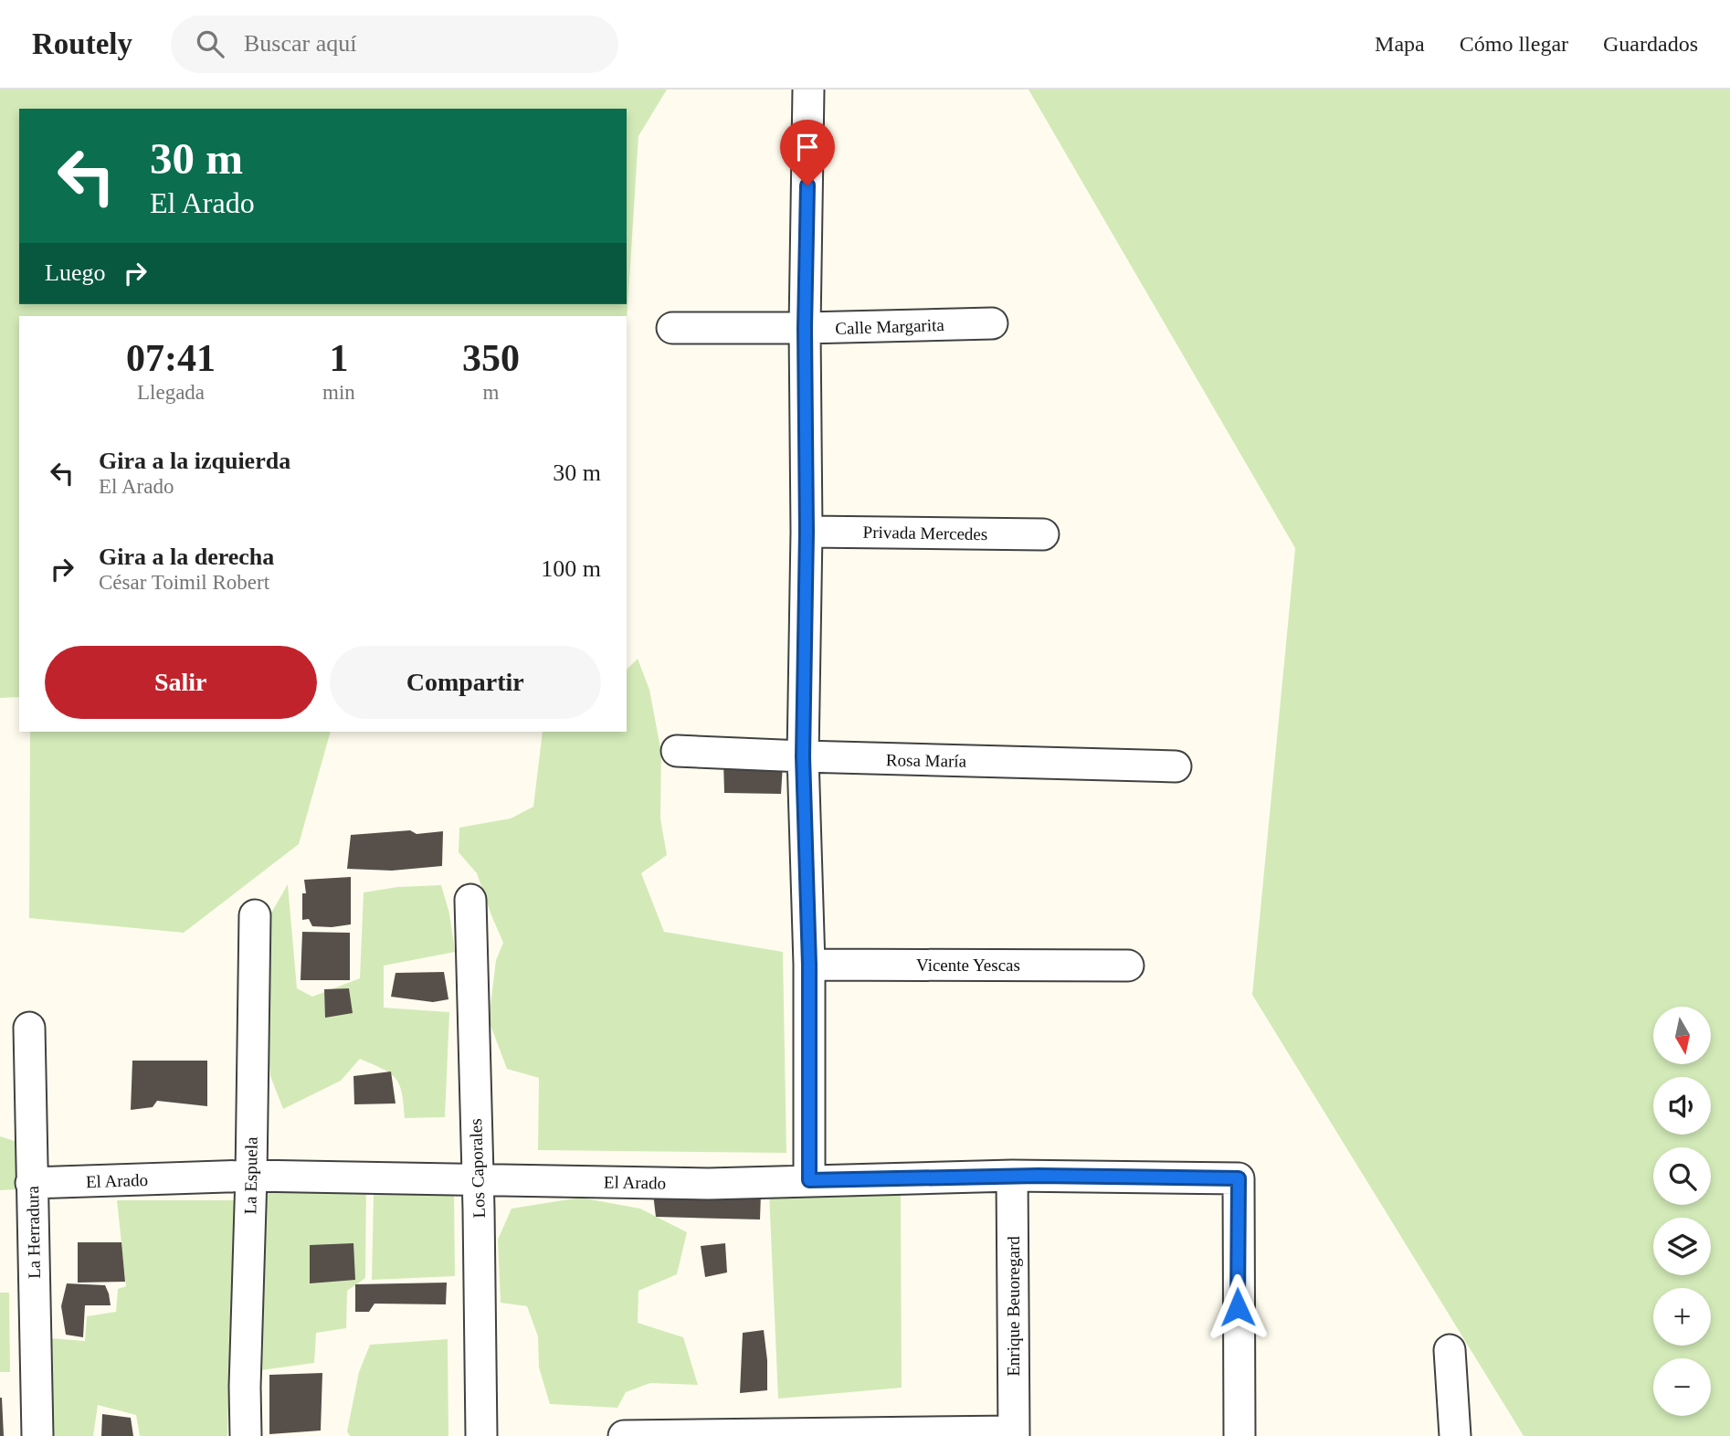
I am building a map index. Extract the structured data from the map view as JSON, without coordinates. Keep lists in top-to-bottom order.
{
  "streets": {
    "street": [
      "Calle Margarita",
      "Privada Mercedes",
      "Rosa María",
      "Vicente Yescas",
      "Los Caporales",
      "La Espuela",
      "El Arado",
      "La Herradura",
      "Enrique Beuoregard"
    ]
  },
  "crossings": [
    ["Los Caporales", "El Arado"],
    ["La Espuela", "El Arado"],
    ["El Arado", "La Herradura"],
    ["El Arado", "Enrique Beuoregard"]
  ],
  "north": "bottom",
  "page": {
    "header": "Routely",
    "search": "Buscar aquí",
    "nav": ["Mapa", "Cómo llegar", "Guardados"],
    "turn": ["30 m", "El Arado"],
    "then": "Luego",
    "eta": [
      "07:41",
      "Llegada",
      "1",
      "min",
      "350",
      "m"
    ],
    "list": [
      {
        "name": "Gira a la izquierda",
        "note": "El Arado",
        "value": "30 m"
      },
      {
        "name": "Gira a la derecha",
        "note": "César Toimil Robert",
        "value": "100 m"
      }
    ],
    "buttons": ["Salir", "Compartir"],
    "map_buttons": ["+", "−"]
  }
}
